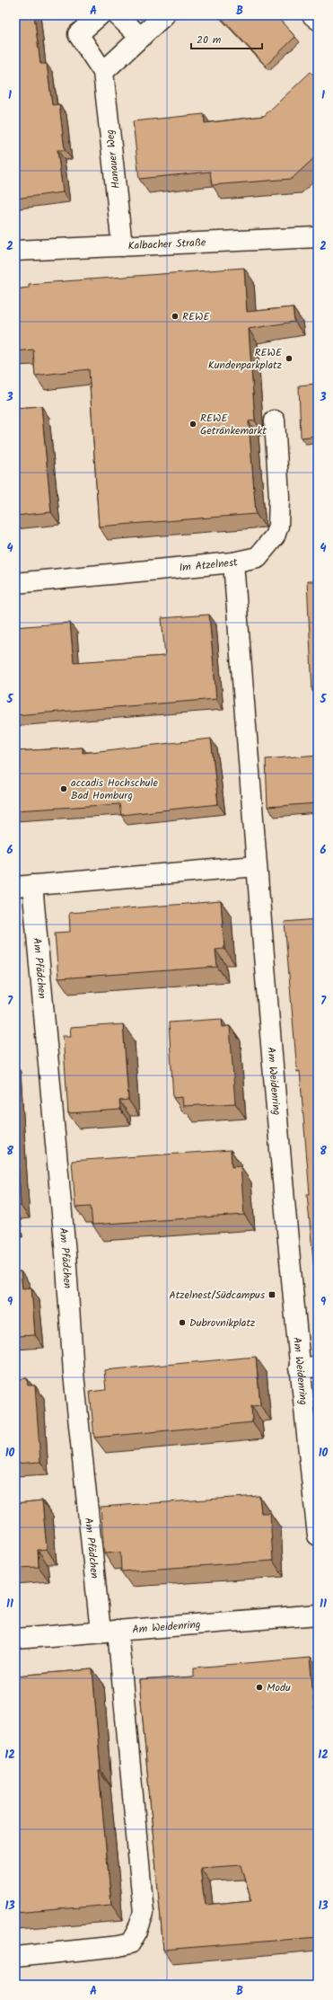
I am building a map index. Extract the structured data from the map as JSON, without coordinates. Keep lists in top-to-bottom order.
{
  "streets": {
    "street": [
      "Hanauer Weg",
      "Kalbacher Straße",
      "Im Atzelnest",
      "Am Pfädchen",
      "Am Weidenring"
    ]
  },
  "crossings": [
    ["Hanauer Weg", "Kalbacher Straße"],
    ["Im Atzelnest", "Am Weidenring"],
    ["Am Pfädchen", "Am Weidenring"]
  ],
  "places": {
    "other": [
      "REWE",
      "REWE Kundenparkplatz",
      "REWE Getränkemarkt",
      "accadis Hochschule Bad Homburg",
      "Dubrovnikplatz",
      "Modu"
    ],
    "transit": ["Atzelnest/Südcampus"]
  },
  "scale_bar": "20 m",
  "grid": {
    "columns": ["A", "B"],
    "rows": [
      "1",
      "2",
      "3",
      "4",
      "5",
      "6",
      "7",
      "8",
      "9",
      "10",
      "11",
      "12",
      "13"
    ]
  }
}
